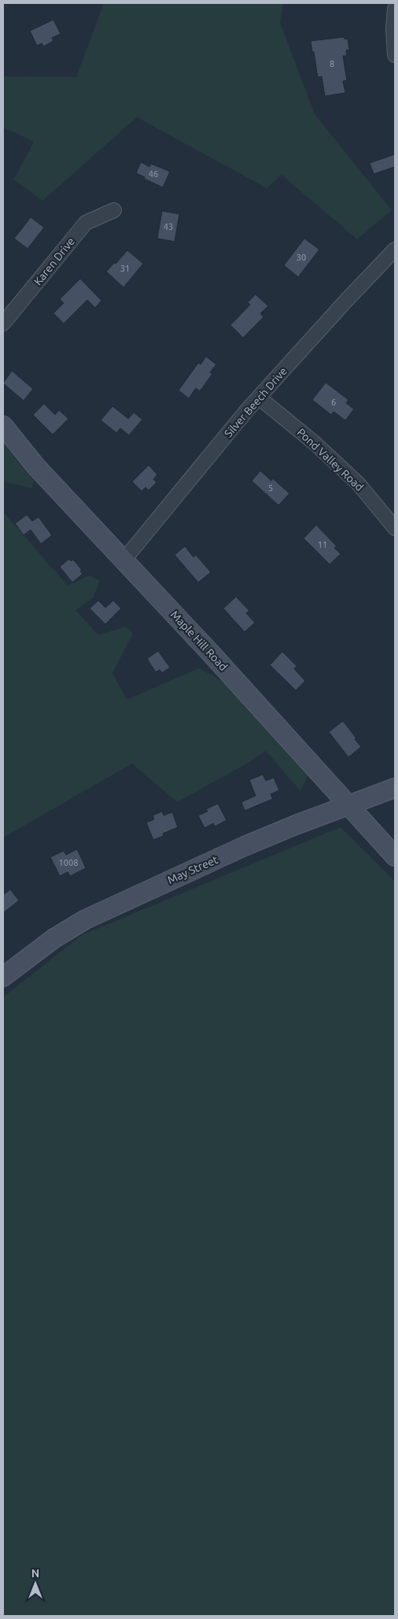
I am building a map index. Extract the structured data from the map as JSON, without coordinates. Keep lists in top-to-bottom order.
{
  "streets": {
    "street": [
      "Karen Drive",
      "Silver Beech Drive",
      "Pond Valley Road",
      "Maple Hill Road",
      "May Street"
    ]
  },
  "crossings": [
    ["Silver Beech Drive", "Pond Valley Road"],
    ["Silver Beech Drive", "Maple Hill Road"],
    ["Maple Hill Road", "May Street"]
  ],
  "house_numbers": [
    "8",
    "46",
    "43",
    "30",
    "31",
    "6",
    "5",
    "11",
    "1008"
  ],
  "north": "top"
}
